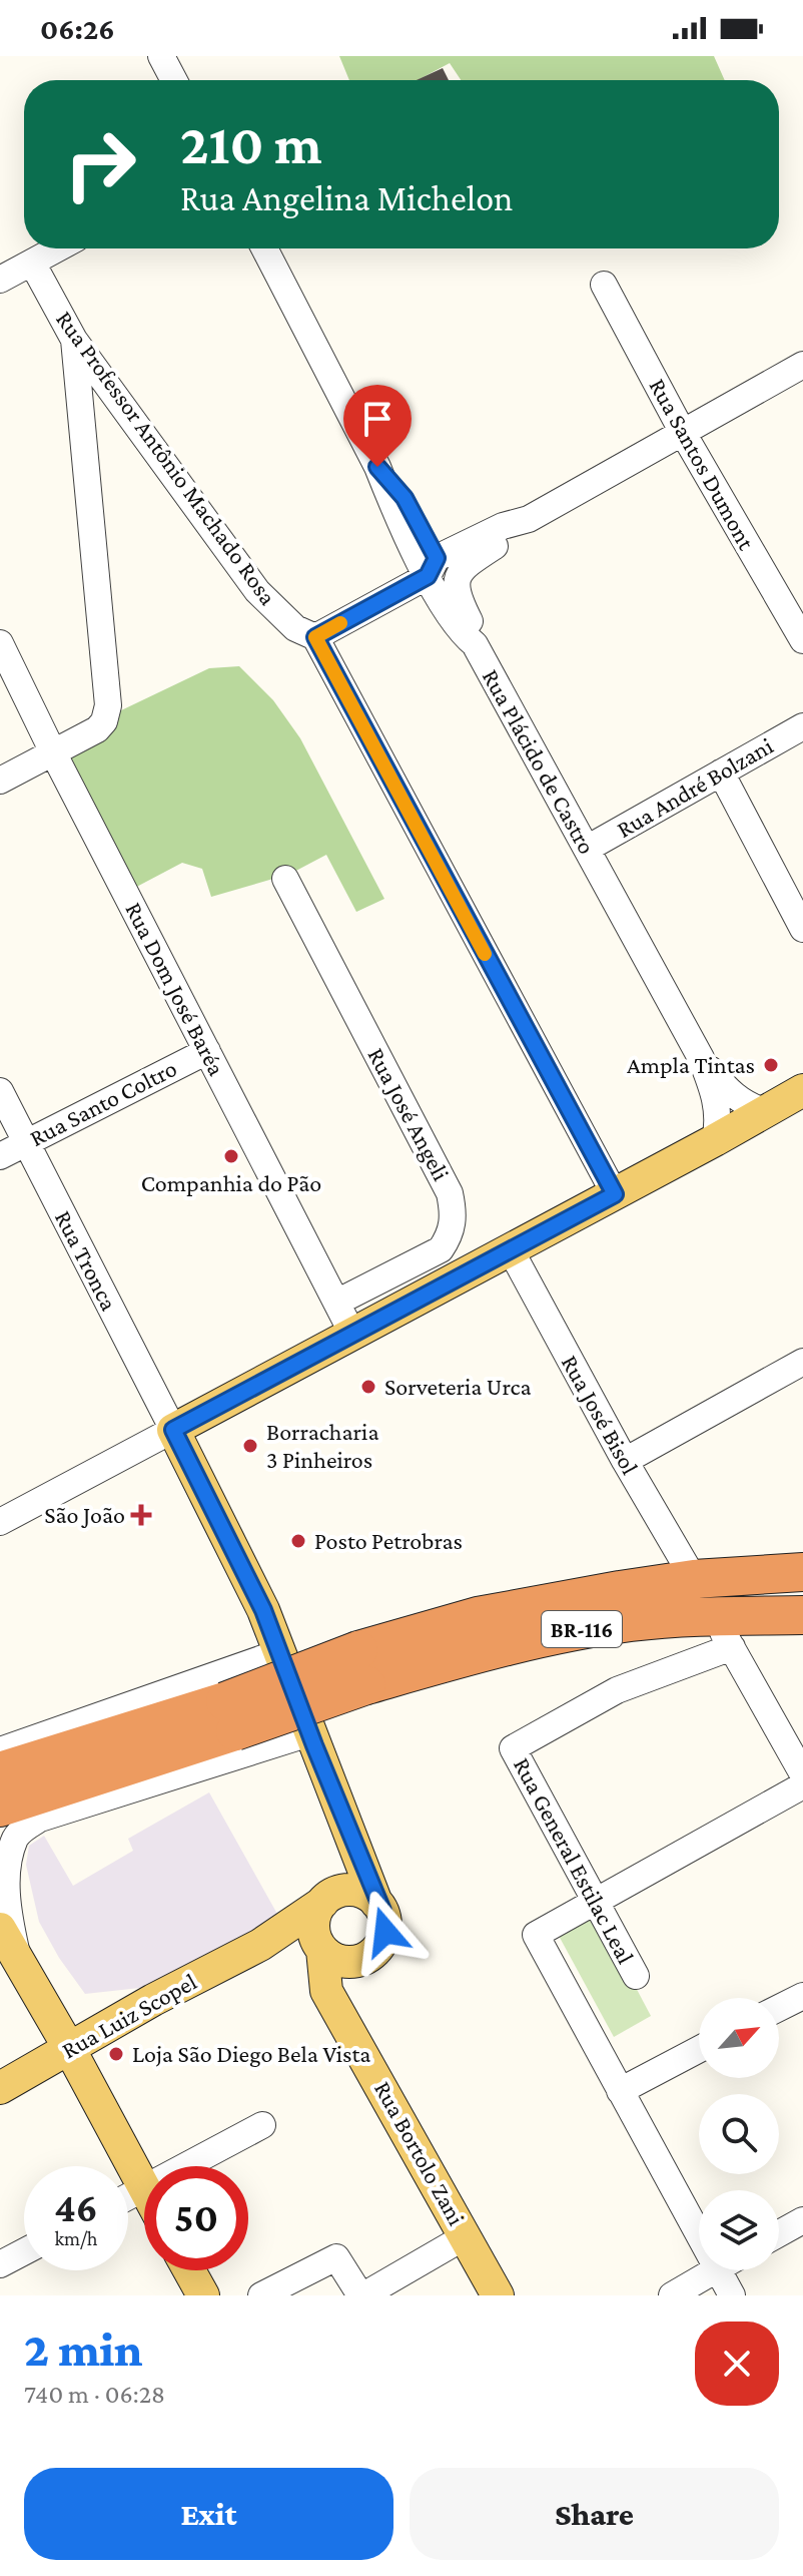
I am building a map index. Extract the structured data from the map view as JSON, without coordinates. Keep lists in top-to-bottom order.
{
  "streets": {
    "highway": ["BR-116"],
    "main road": ["Rua Luiz Scopel", "Rua Bortolo Zani"],
    "street": [
      "Rua Professor Antônio Machado Rosa",
      "Rua Santos Dumont",
      "Rua Plácido de Castro",
      "Rua André Bolzani",
      "Rua Dom José Baréa",
      "Rua Santo Coltro",
      "Rua José Angeli",
      "Rua Tronca",
      "Rua José Bisol",
      "Rua General Estilac Leal"
    ]
  },
  "crossings": [
    ["Rua Plácido de Castro", "Rua André Bolzani"],
    ["Rua Dom José Baréa", "Rua Santo Coltro"],
    ["Rua Dom José Baréa", "Rua José Angeli"],
    ["Rua Santo Coltro", "Rua Tronca"],
    ["Rua José Bisol", "BR-116"],
    ["BR-116", "Rua General Estilac Leal"],
    ["Rua Luiz Scopel", "Rua Bortolo Zani"]
  ],
  "places": {
    "other": [
      "Ampla Tintas",
      "Companhia do Pão",
      "Sorveteria Urca",
      "Borracharia 3 Pinheiros",
      "Posto Petrobras",
      "Loja São Diego Bela Vista"
    ],
    "health": ["São João"]
  },
  "north": "top right",
  "page": {
    "status": "06:26",
    "turn": ["210 m", "Rua Angelina Michelon"],
    "speed": "46 km/h",
    "limit": "50",
    "heading": ["2 min", "740 m · 06:28"],
    "buttons": ["Exit", "Share"]
  }
}
